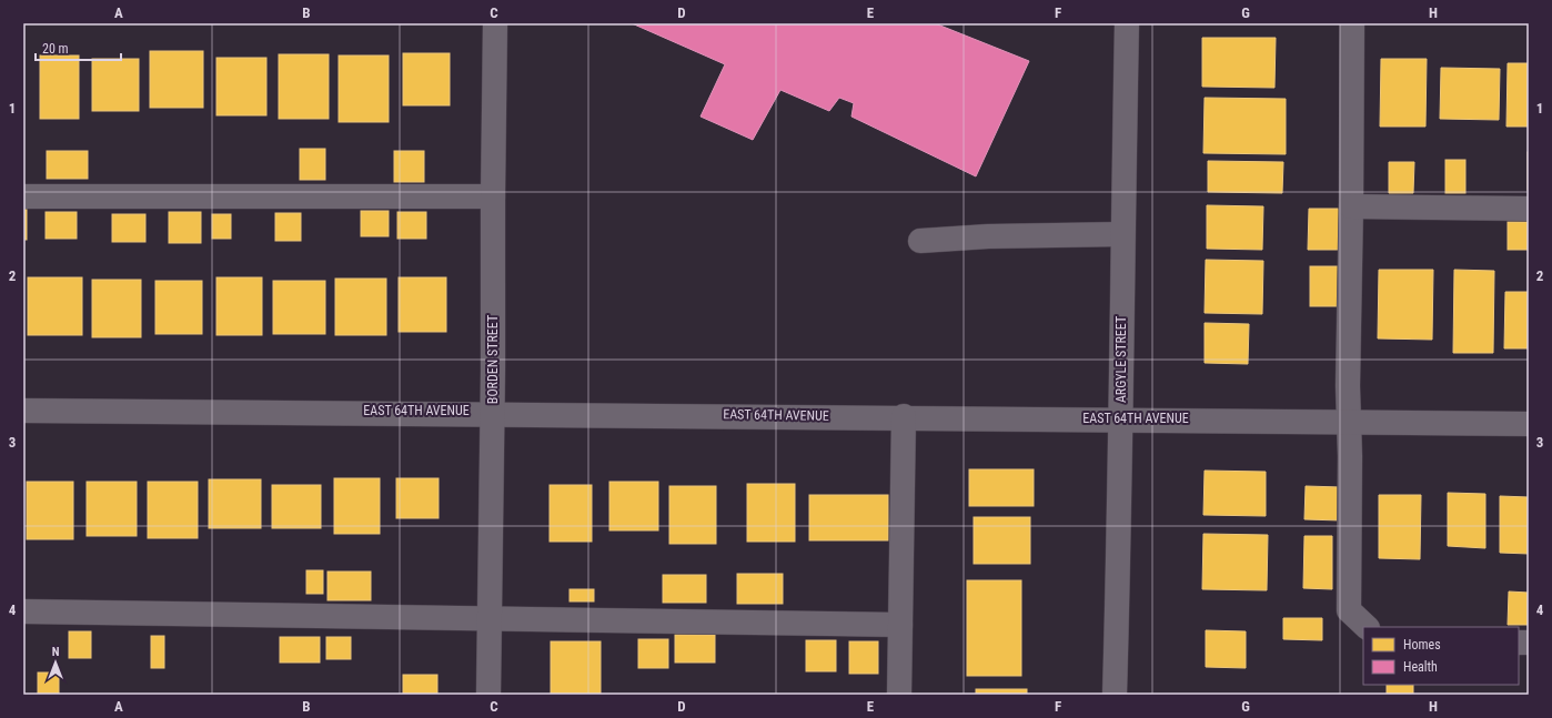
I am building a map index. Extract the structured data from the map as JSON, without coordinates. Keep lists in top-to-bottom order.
{
  "streets": {
    "street": ["BORDEN STREET", "ARGYLE STREET", "EAST 64TH AVENUE"]
  },
  "crossings": [
    ["BORDEN STREET", "EAST 64TH AVENUE"],
    ["ARGYLE STREET", "EAST 64TH AVENUE"]
  ],
  "legend": ["Homes", "Health"],
  "scale_bar": "20 m",
  "north": "top",
  "grid": {
    "columns": [
      "A",
      "B",
      "C",
      "D",
      "E",
      "F",
      "G",
      "H"
    ],
    "rows": [
      "1",
      "2",
      "3",
      "4"
    ]
  }
}
